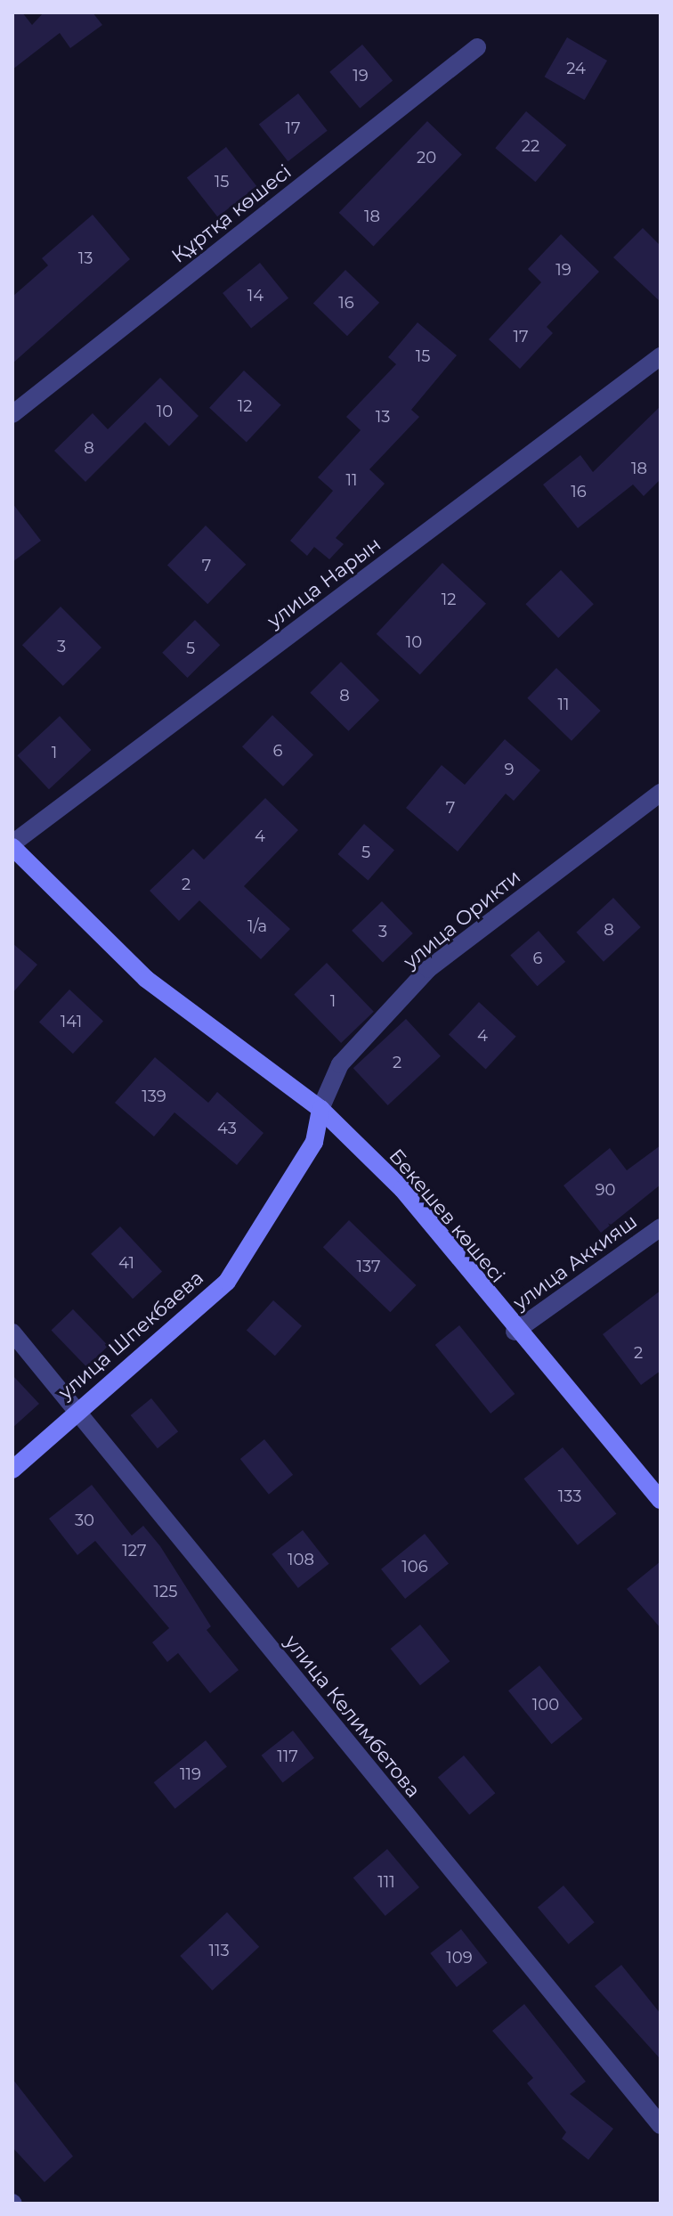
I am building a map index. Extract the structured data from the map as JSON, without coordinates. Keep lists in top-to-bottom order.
{
  "streets": {
    "main road": ["Бекешев көшесі", "улица Шпекбаева"],
    "street": [
      "Құртқа көшесі",
      "улица Нарын",
      "улица Орикти",
      "улица Аккияш",
      "улица Келимбетова"
    ]
  },
  "crossings": [
    ["улица Нарын", "Бекешев көшесі"],
    ["улица Орикти", "Бекешев көшесі"],
    ["улица Орикти", "улица Шпекбаева"],
    ["Бекешев көшесі", "улица Аккияш"],
    ["Бекешев көшесі", "улица Шпекбаева"],
    ["улица Шпекбаева", "улица Келимбетова"]
  ],
  "house_numbers": [
    "24",
    "19",
    "17",
    "22",
    "20",
    "15",
    "18",
    "13",
    "19",
    "14",
    "16",
    "17",
    "15",
    "12",
    "10",
    "13",
    "8",
    "18",
    "11",
    "16",
    "7",
    "12",
    "10",
    "3",
    "5",
    "8",
    "11",
    "6",
    "1",
    "9",
    "7",
    "4",
    "5",
    "2",
    "1/а",
    "8",
    "3",
    "6",
    "1",
    "141",
    "4",
    "2",
    "139",
    "43",
    "90",
    "41",
    "137",
    "2",
    "133",
    "30",
    "127",
    "108",
    "106",
    "125",
    "100",
    "117",
    "119",
    "111",
    "113",
    "109"
  ]
}
